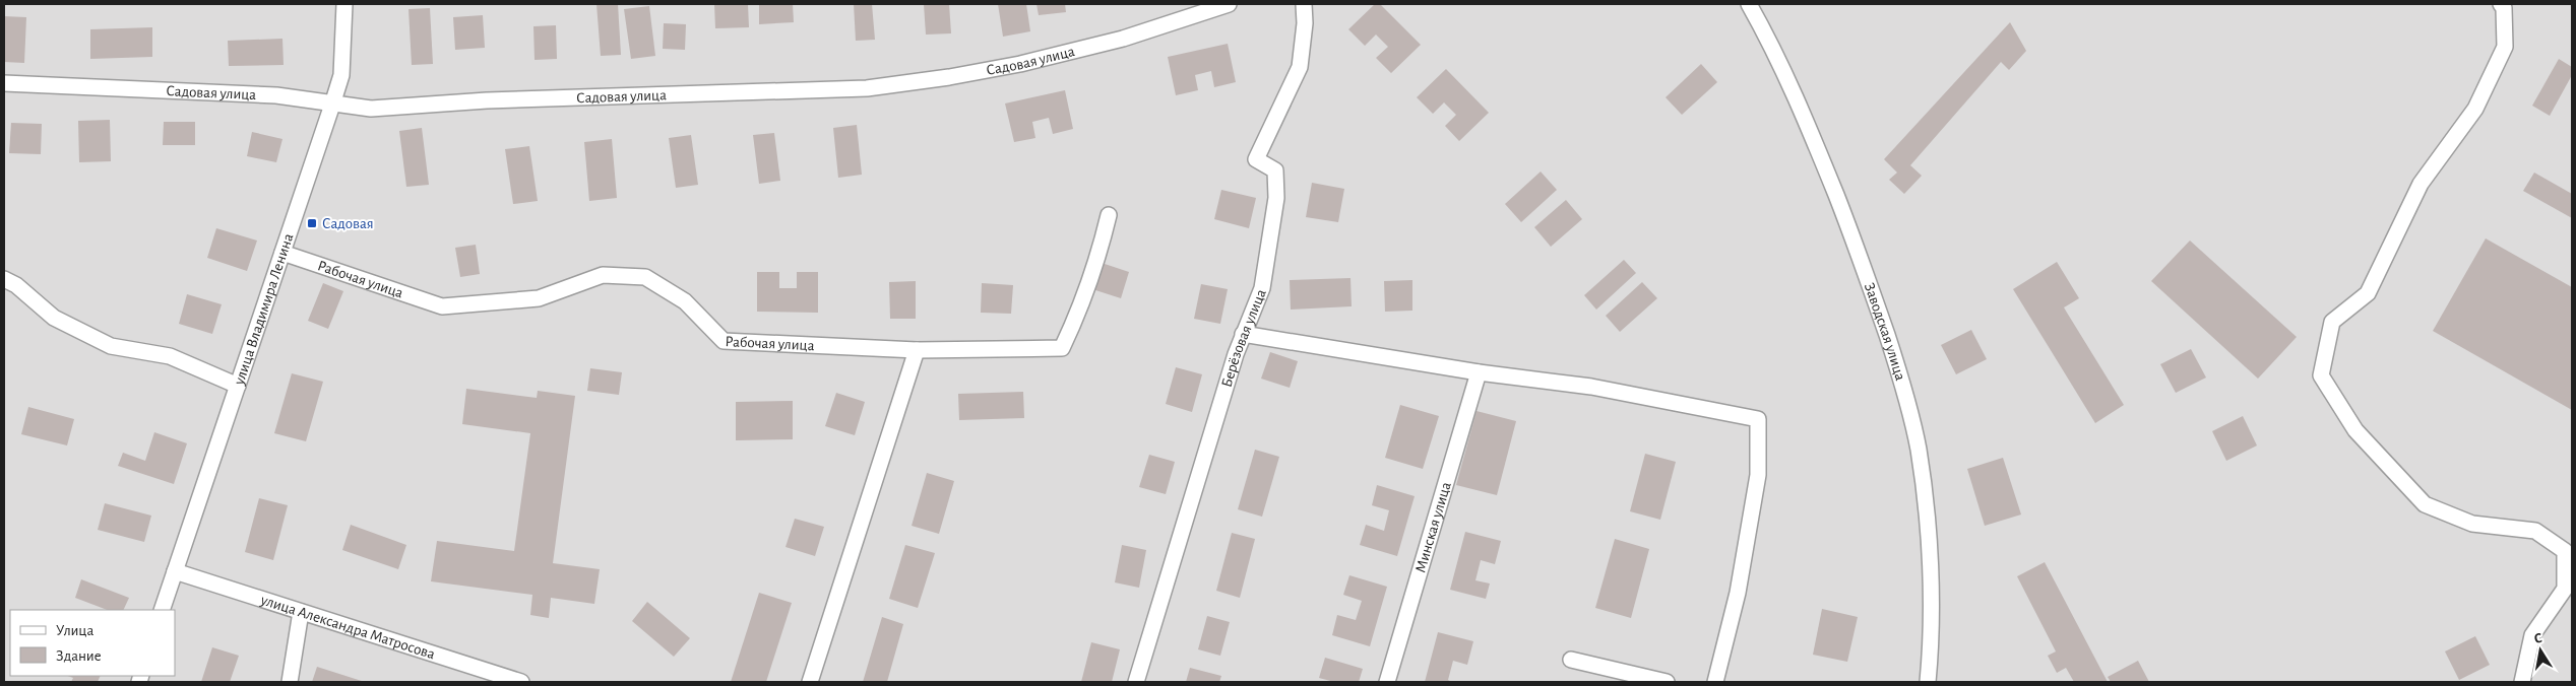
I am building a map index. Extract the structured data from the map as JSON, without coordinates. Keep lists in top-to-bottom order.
{
  "streets": {
    "street": [
      "Садовая улица",
      "Рабочая улица",
      "улица Владимира Ленина",
      "Заводская улица",
      "Берёзовая улица",
      "Минская улица",
      "улица Александра Матросова"
    ]
  },
  "crossings": [
    ["Садовая улица", "улица Владимира Ленина"],
    ["Рабочая улица", "улица Владимира Ленина"],
    ["улица Владимира Ленина", "улица Александра Матросова"]
  ],
  "places": {
    "transit": ["Садовая"]
  },
  "legend": ["Улица", "Здание"],
  "north": "top"
}
